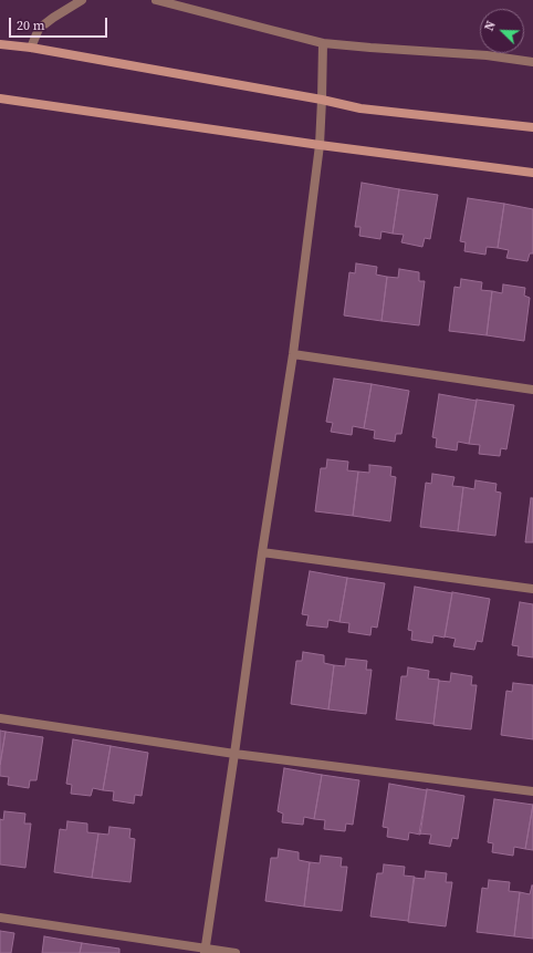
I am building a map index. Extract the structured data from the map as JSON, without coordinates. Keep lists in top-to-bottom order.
{
  "scale_bar": "20 m",
  "north": "top left"
}
